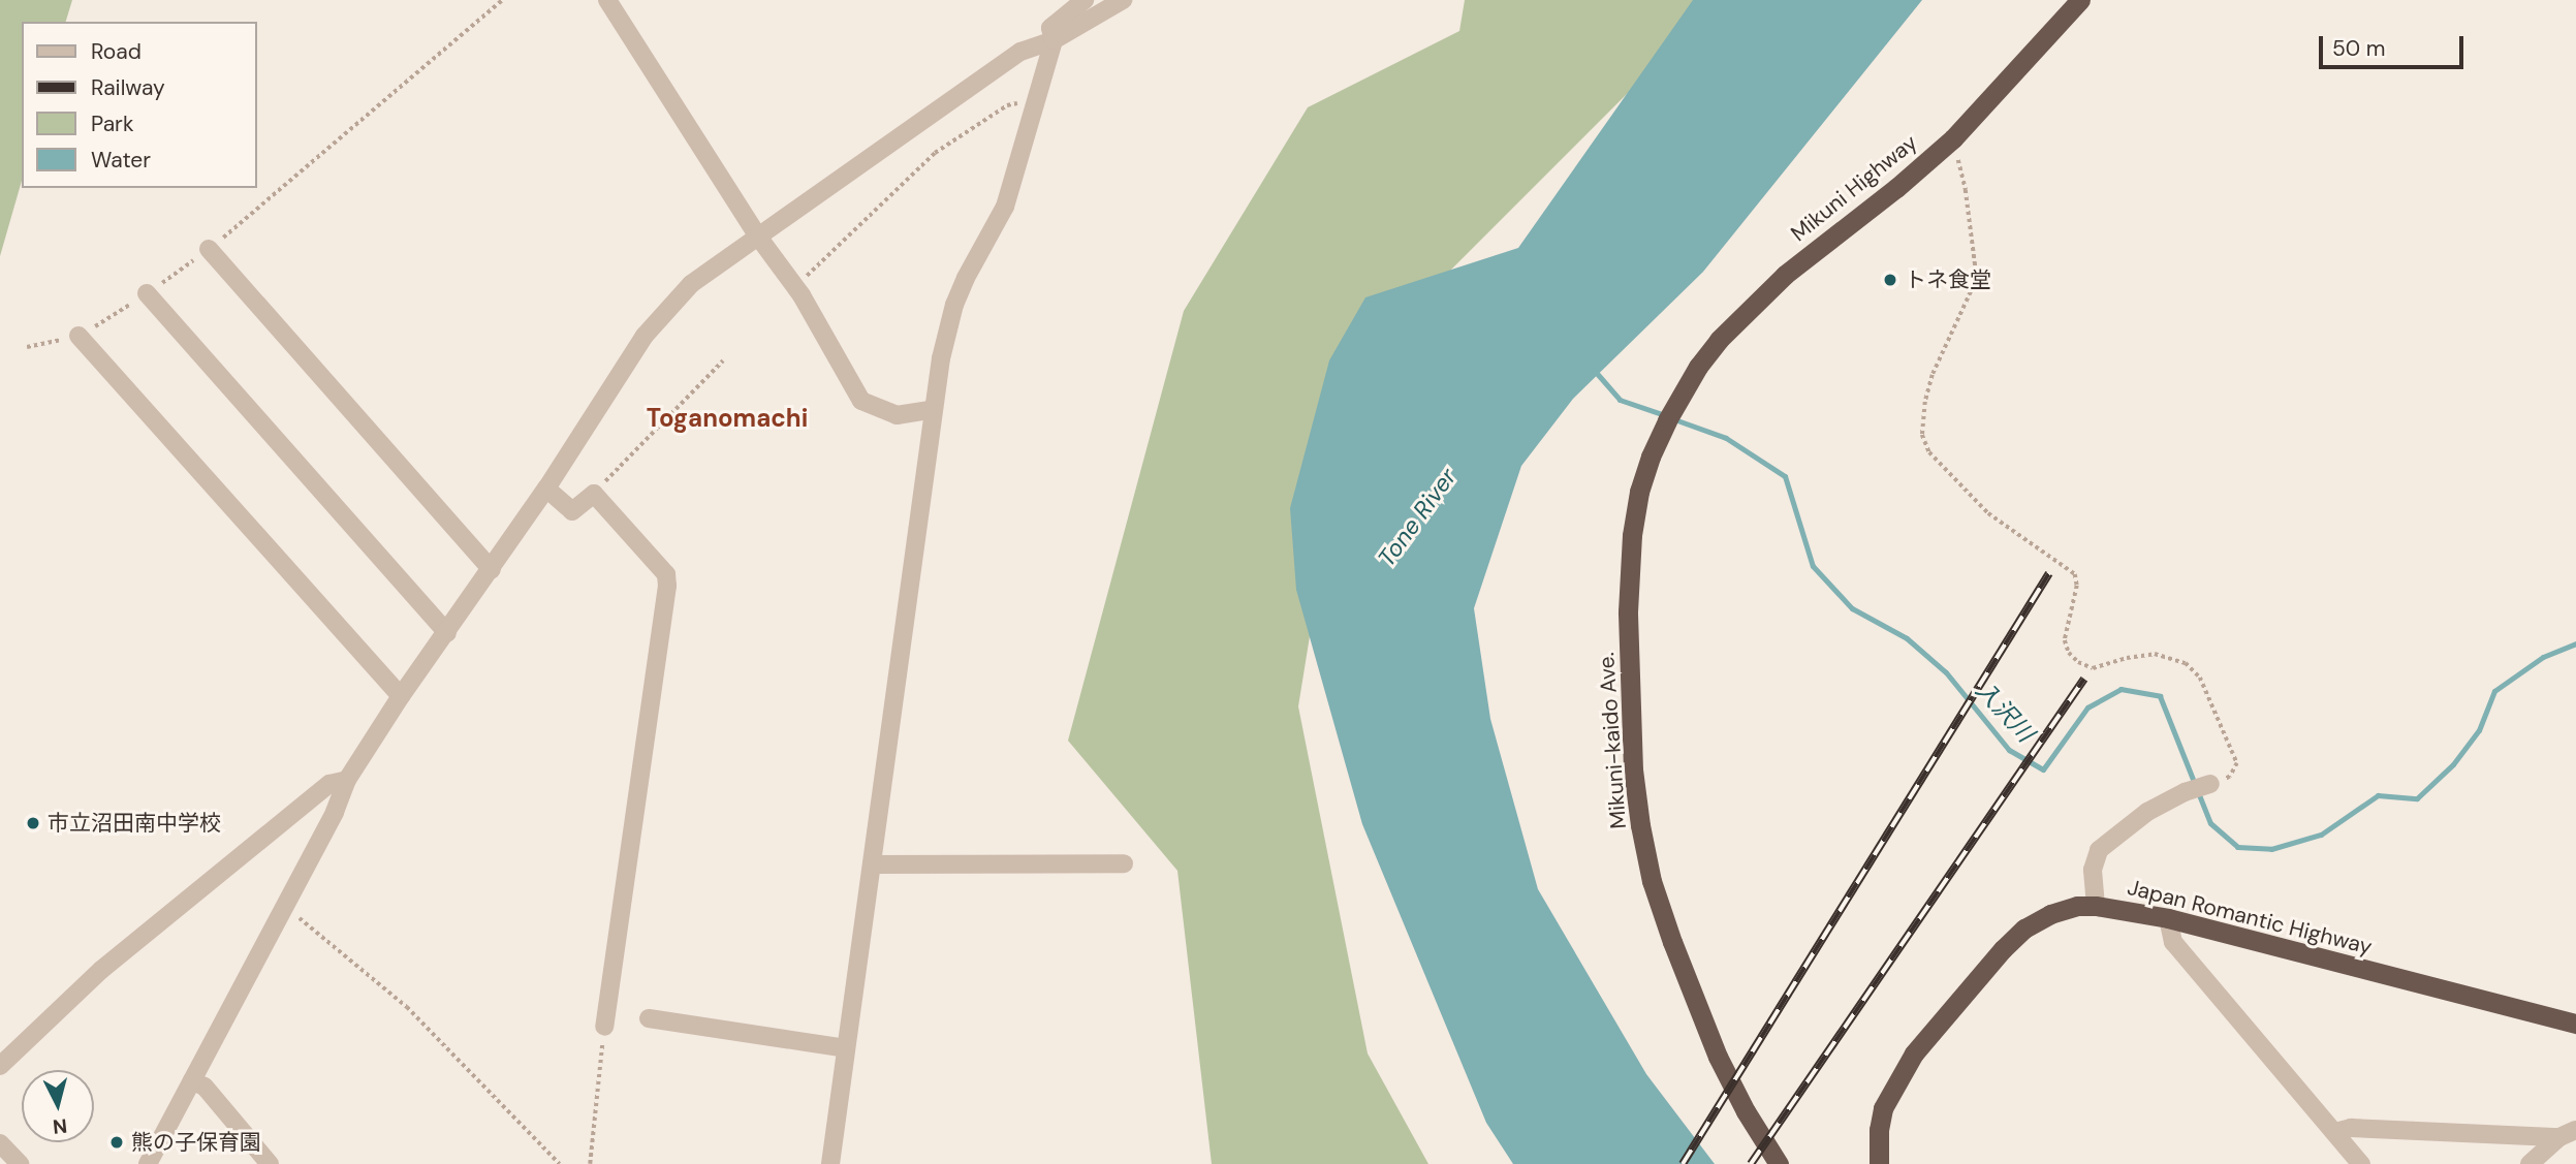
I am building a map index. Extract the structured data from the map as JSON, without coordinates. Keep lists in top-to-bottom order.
{
  "streets": {
    "highway": ["Mikuni Highway", "Mikuni-kaido Ave.", "Japan Romantic Highway"]
  },
  "crossings": [
    ["Mikuni Highway", "Mikuni-kaido Ave."]
  ],
  "districts": ["Toganomachi"],
  "water": ["Tone River", "入沢川"],
  "places": ["トネ食堂", "市立沼田南中学校", "熊の子保育園"],
  "legend": [
    "Road",
    "Railway",
    "Park",
    "Water"
  ],
  "scale_bar": "50 m",
  "north": "bottom"
}
